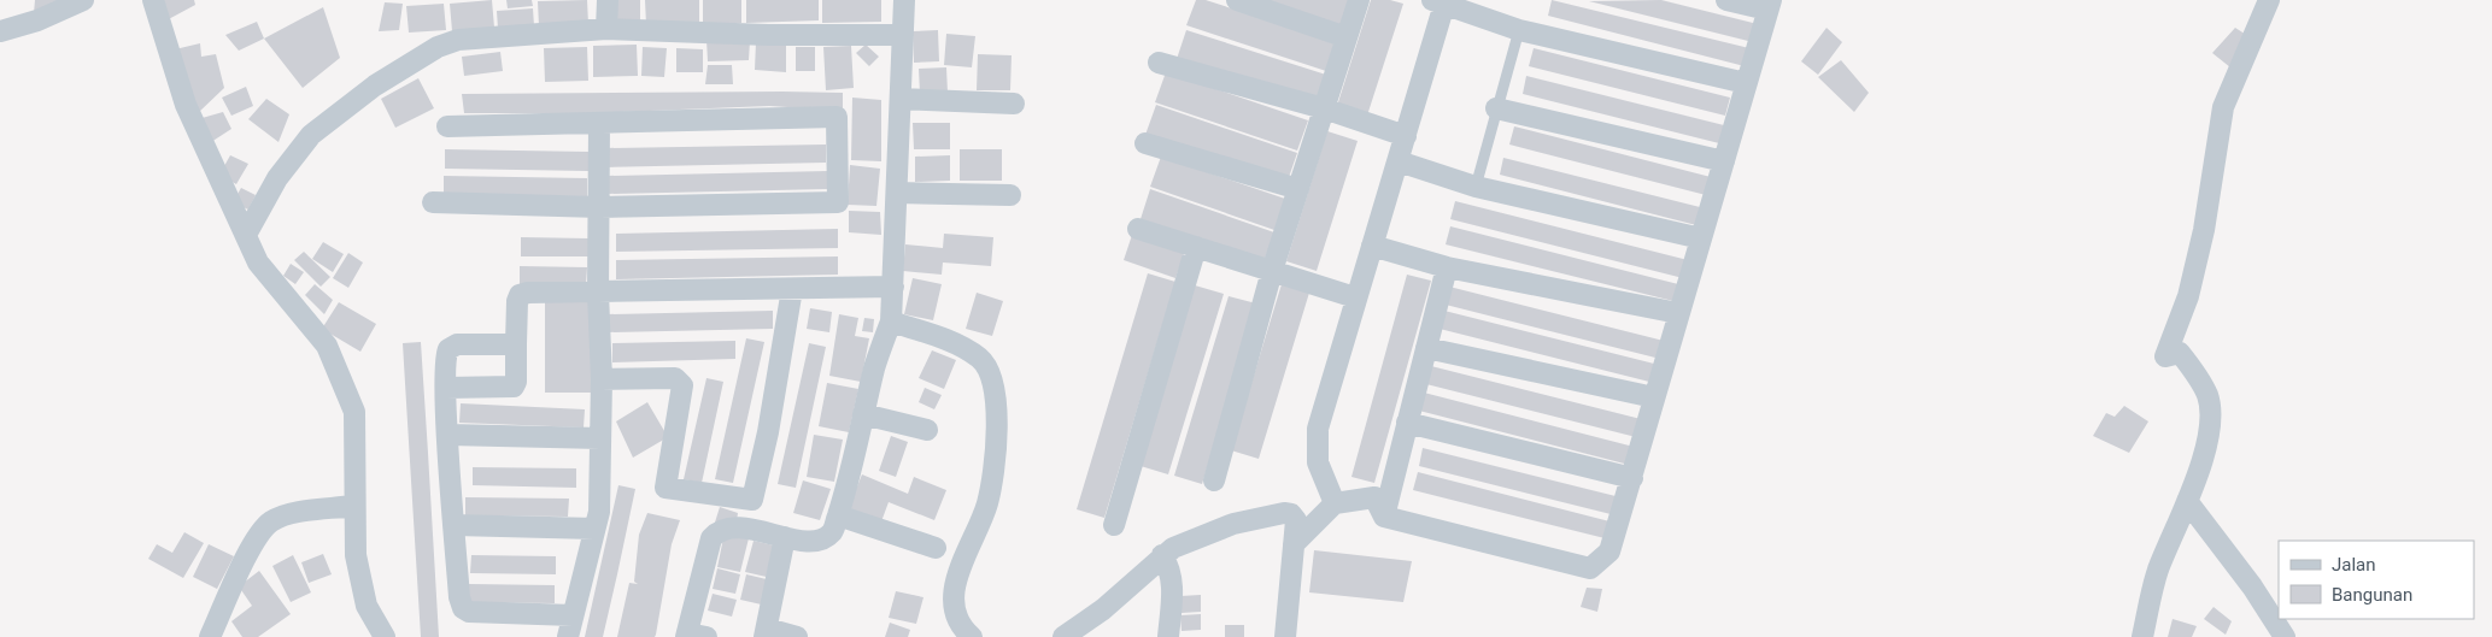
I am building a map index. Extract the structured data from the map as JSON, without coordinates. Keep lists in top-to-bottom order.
{
  "legend": ["Jalan", "Bangunan"]
}
